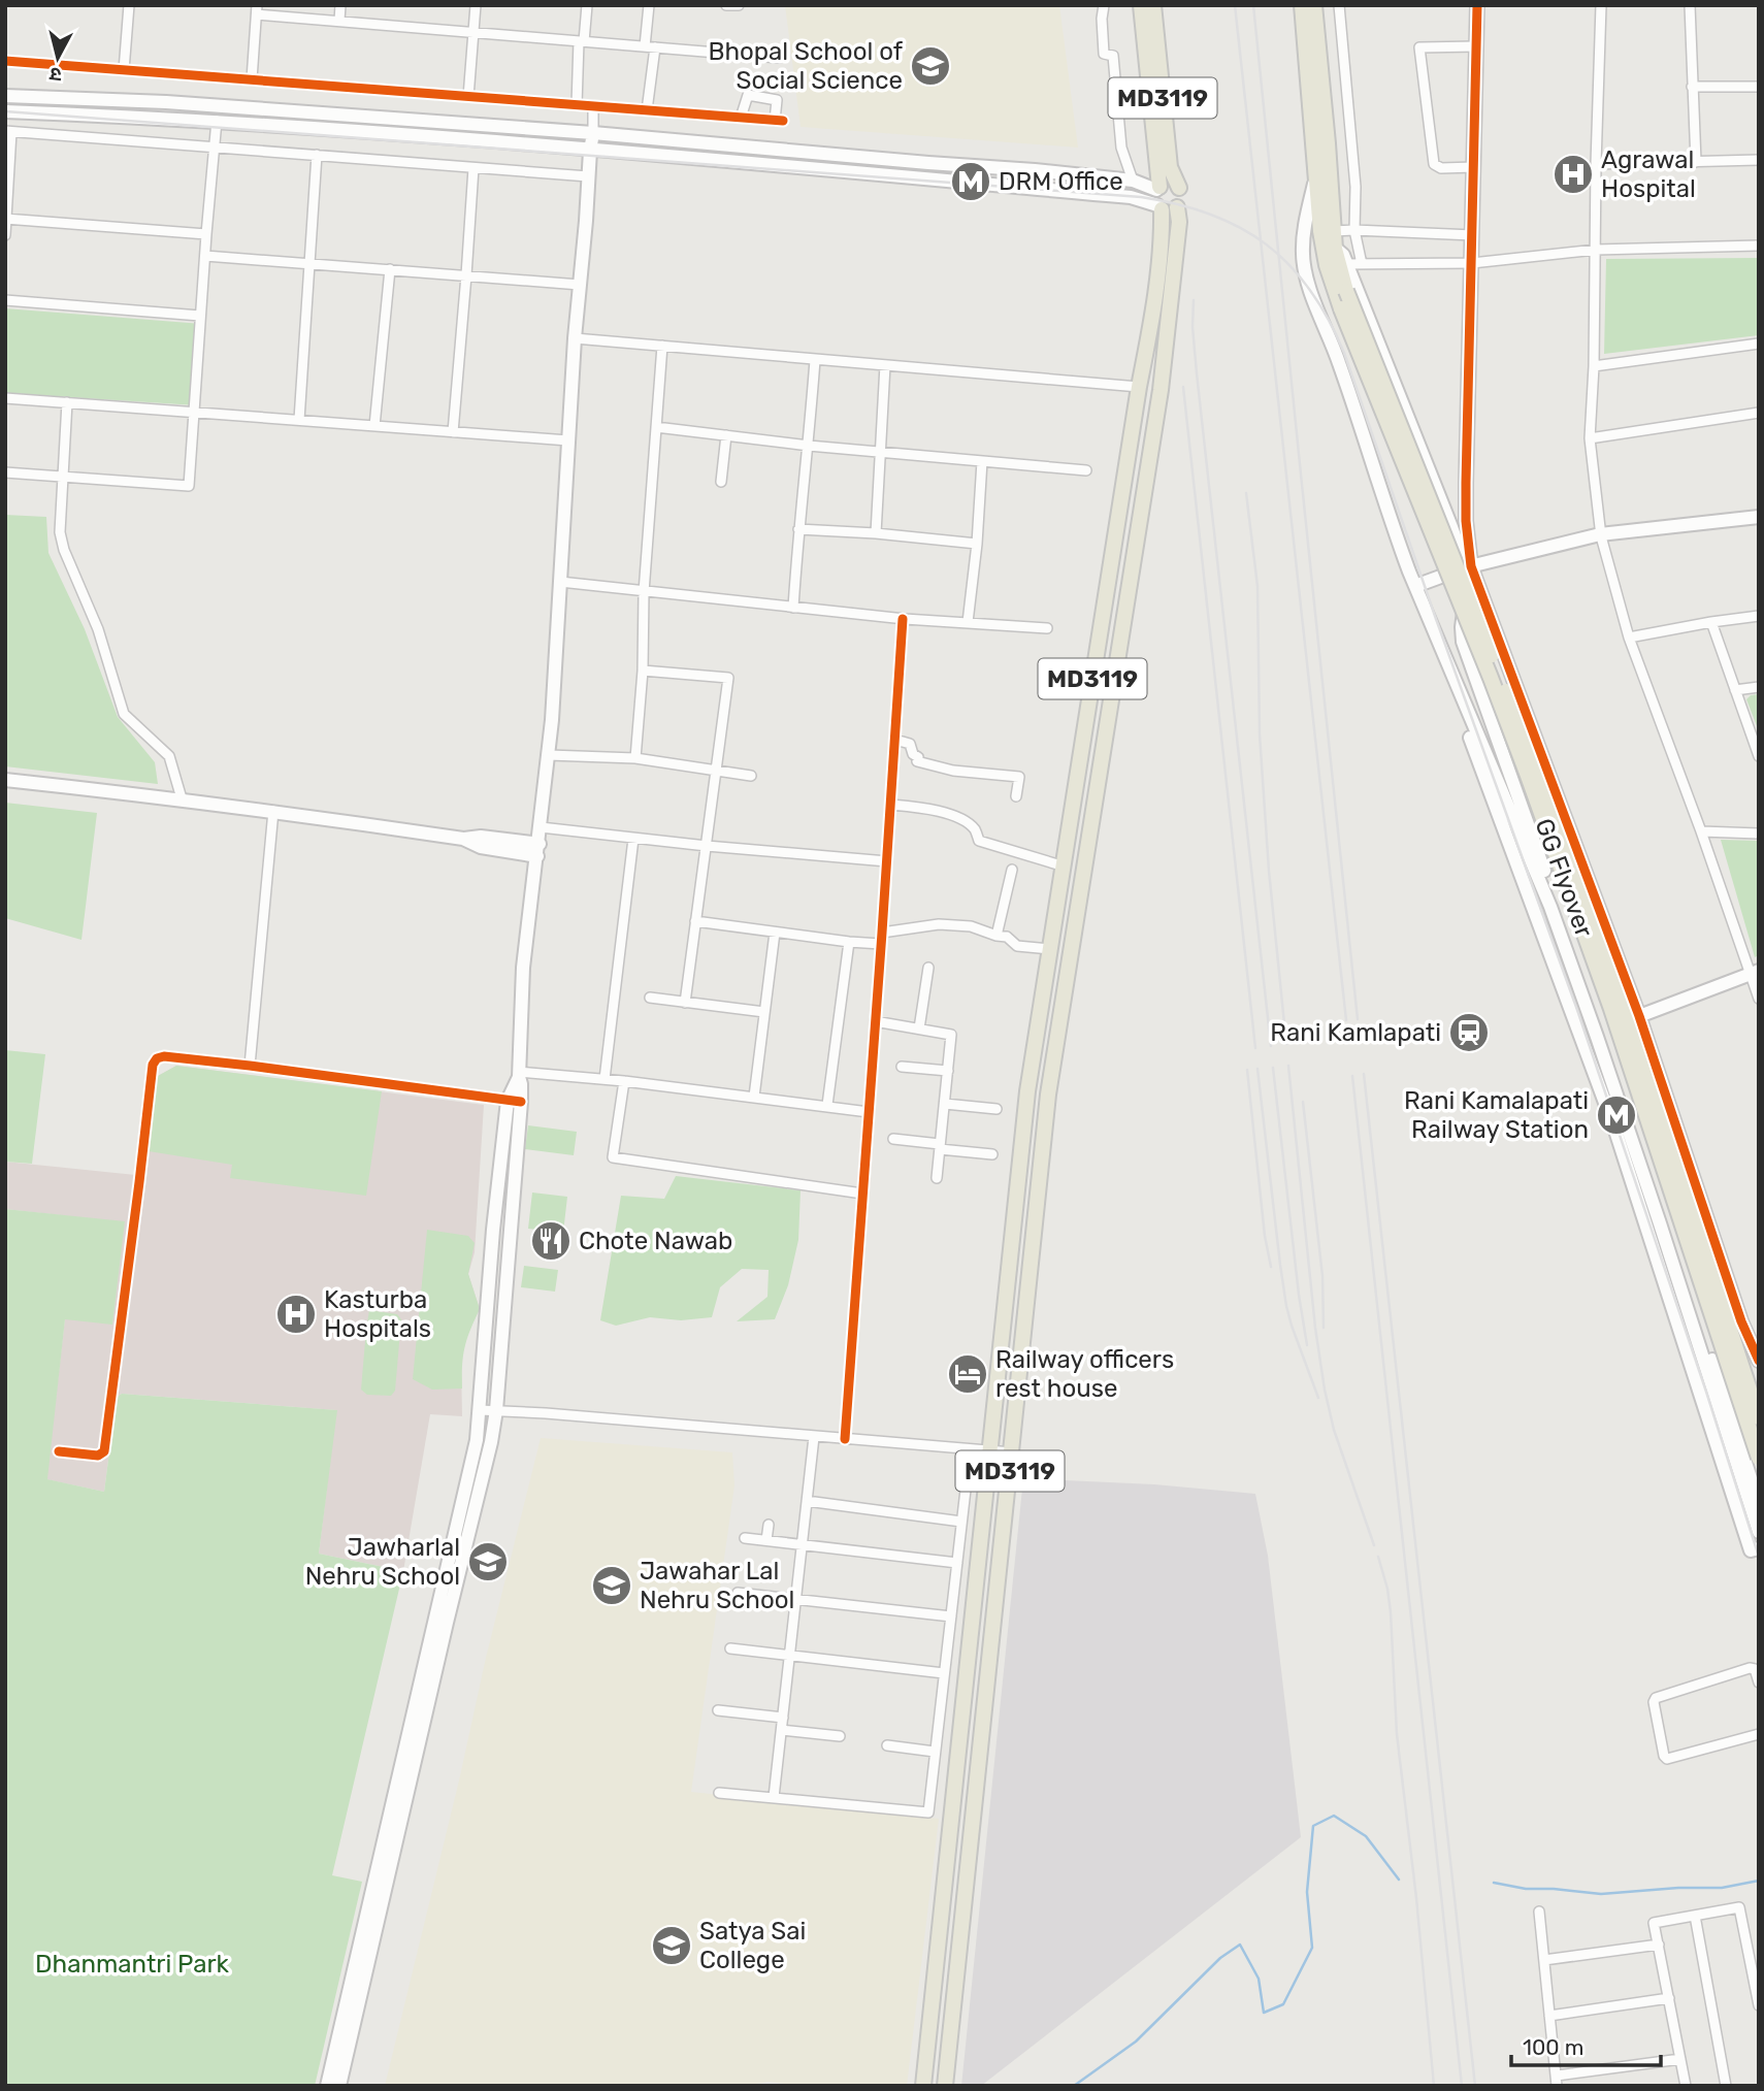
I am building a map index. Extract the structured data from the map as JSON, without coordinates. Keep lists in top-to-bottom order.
{
  "streets": {
    "main road": ["MD3119", "GG Flyover"]
  },
  "parks": ["Dhanmantri Park"],
  "places": {
    "school or university": [
      "Bhopal School of Social Science",
      "Jawharlal Nehru School",
      "Jawahar Lal Nehru School",
      "Satya Sai College"
    ],
    "hospital": ["Agrawal Hospital", "Kasturba Hospitals"],
    "metro station": ["DRM Office", "Rani Kamalapati Railway Station"],
    "station": ["Rani Kamlapati"],
    "restaurant": ["Chote Nawab"],
    "hotel": ["Railway officers rest house"]
  },
  "scale_bar": "100 m",
  "north": "bottom"
}
